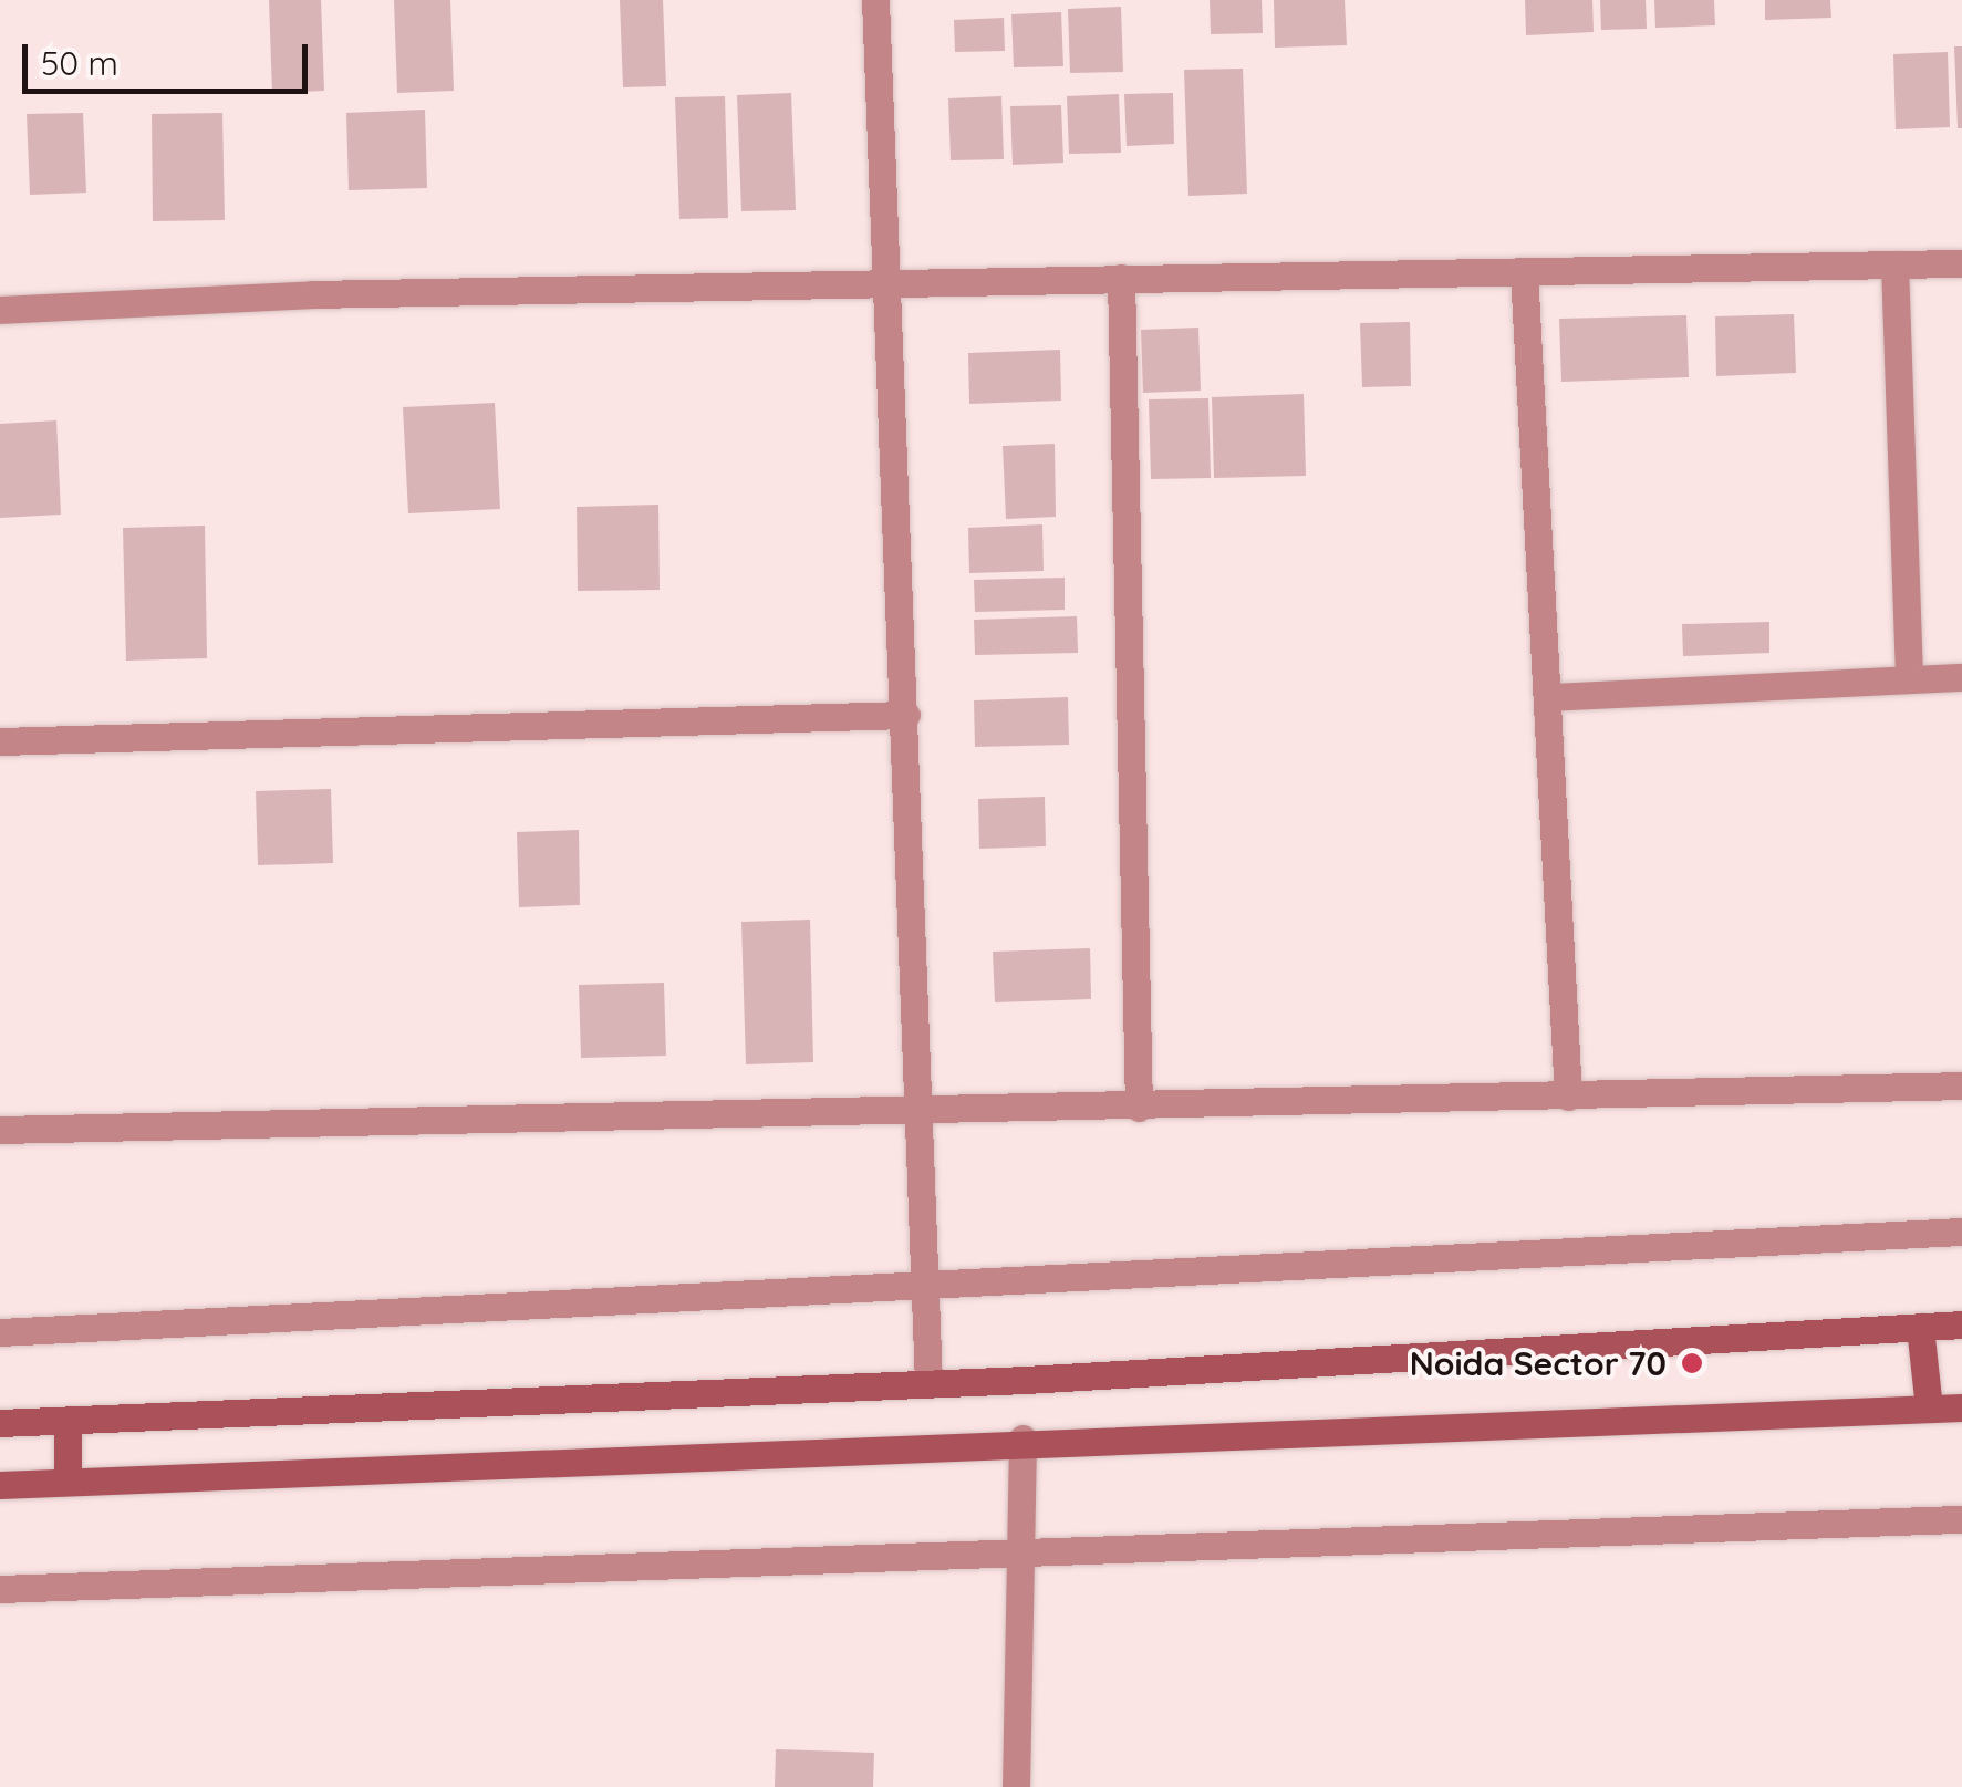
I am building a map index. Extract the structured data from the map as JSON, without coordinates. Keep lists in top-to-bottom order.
{
  "places": ["Noida Sector 70"],
  "scale_bar": "50 m"
}
